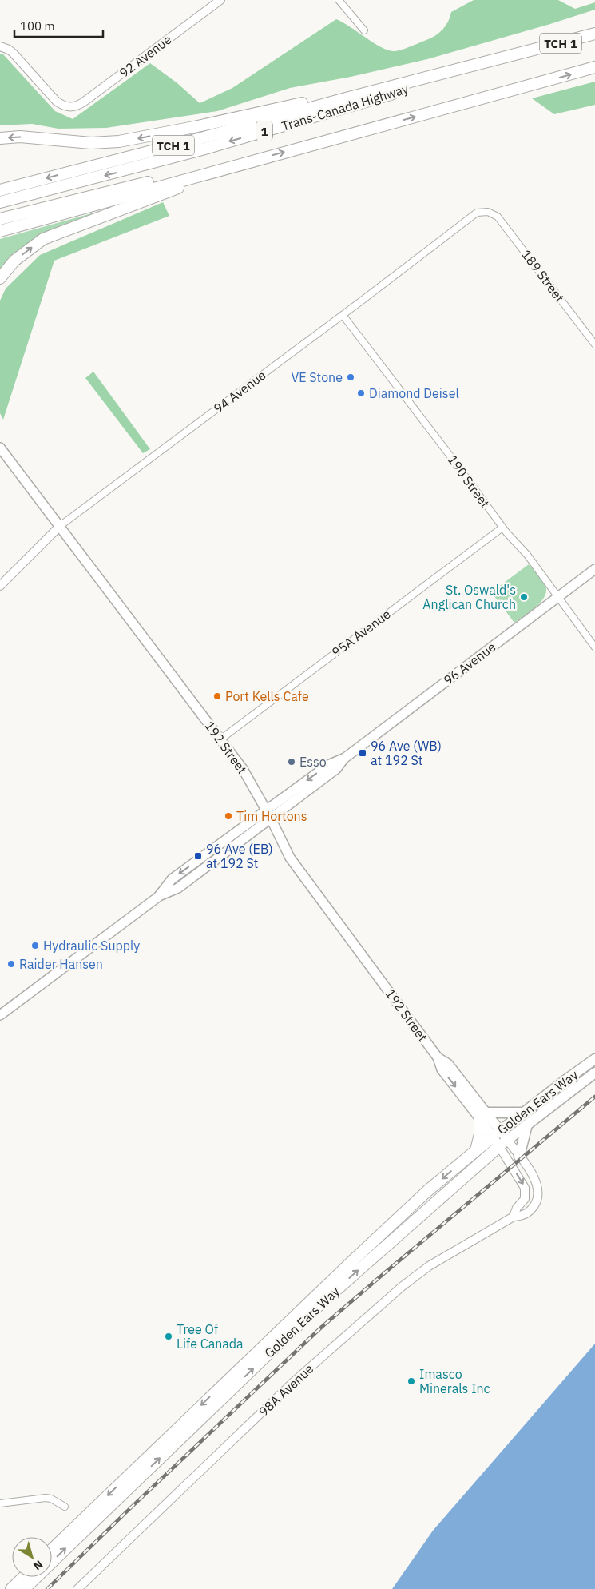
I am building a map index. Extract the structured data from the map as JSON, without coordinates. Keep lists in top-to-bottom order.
{
  "streets": {
    "highway": [
      "TCH 1",
      "Trans-Canada Highway",
      "1",
      "Golden Ears Way"
    ],
    "main road": ["96 Avenue", "192 Street"],
    "street": [
      "92 Avenue",
      "189 Street",
      "94 Avenue",
      "190 Street",
      "95A Avenue",
      "98A Avenue"
    ]
  },
  "crossings": [
    ["189 Street", "94 Avenue"],
    ["94 Avenue", "190 Street"],
    ["94 Avenue", "192 Street"],
    ["190 Street", "95A Avenue"],
    ["190 Street", "96 Avenue"],
    ["95A Avenue", "192 Street"],
    ["96 Avenue", "192 Street"],
    ["192 Street", "Golden Ears Way"],
    ["192 Street", "98A Avenue"]
  ],
  "places": {
    "other": [
      "VE Stone",
      "Diamond Deisel",
      "St. Oswald's Anglican Church",
      "Port Kells Cafe",
      "Esso",
      "Tim Hortons",
      "Hydraulic Supply",
      "Raider Hansen",
      "Tree Of Life Canada",
      "Imasco Minerals Inc"
    ],
    "transit": ["96 Ave (WB) at 192 St", "96 Ave (EB) at 192 St"]
  },
  "scale_bar": "100 m",
  "north": "bottom right"
}
